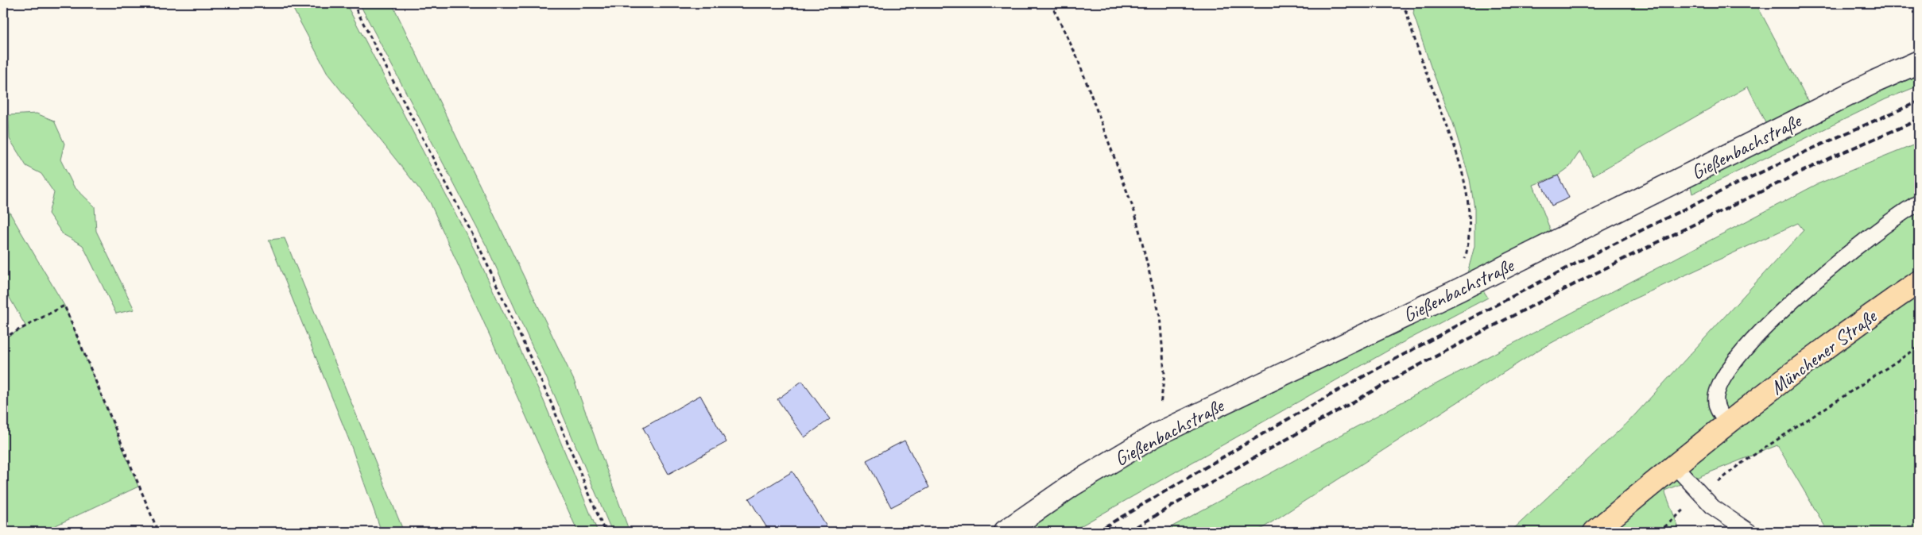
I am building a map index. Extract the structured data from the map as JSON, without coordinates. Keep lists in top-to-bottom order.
{
  "streets": {
    "main road": ["Münchener Straße"],
    "street": ["Gießenbachstraße"]
  }
}
